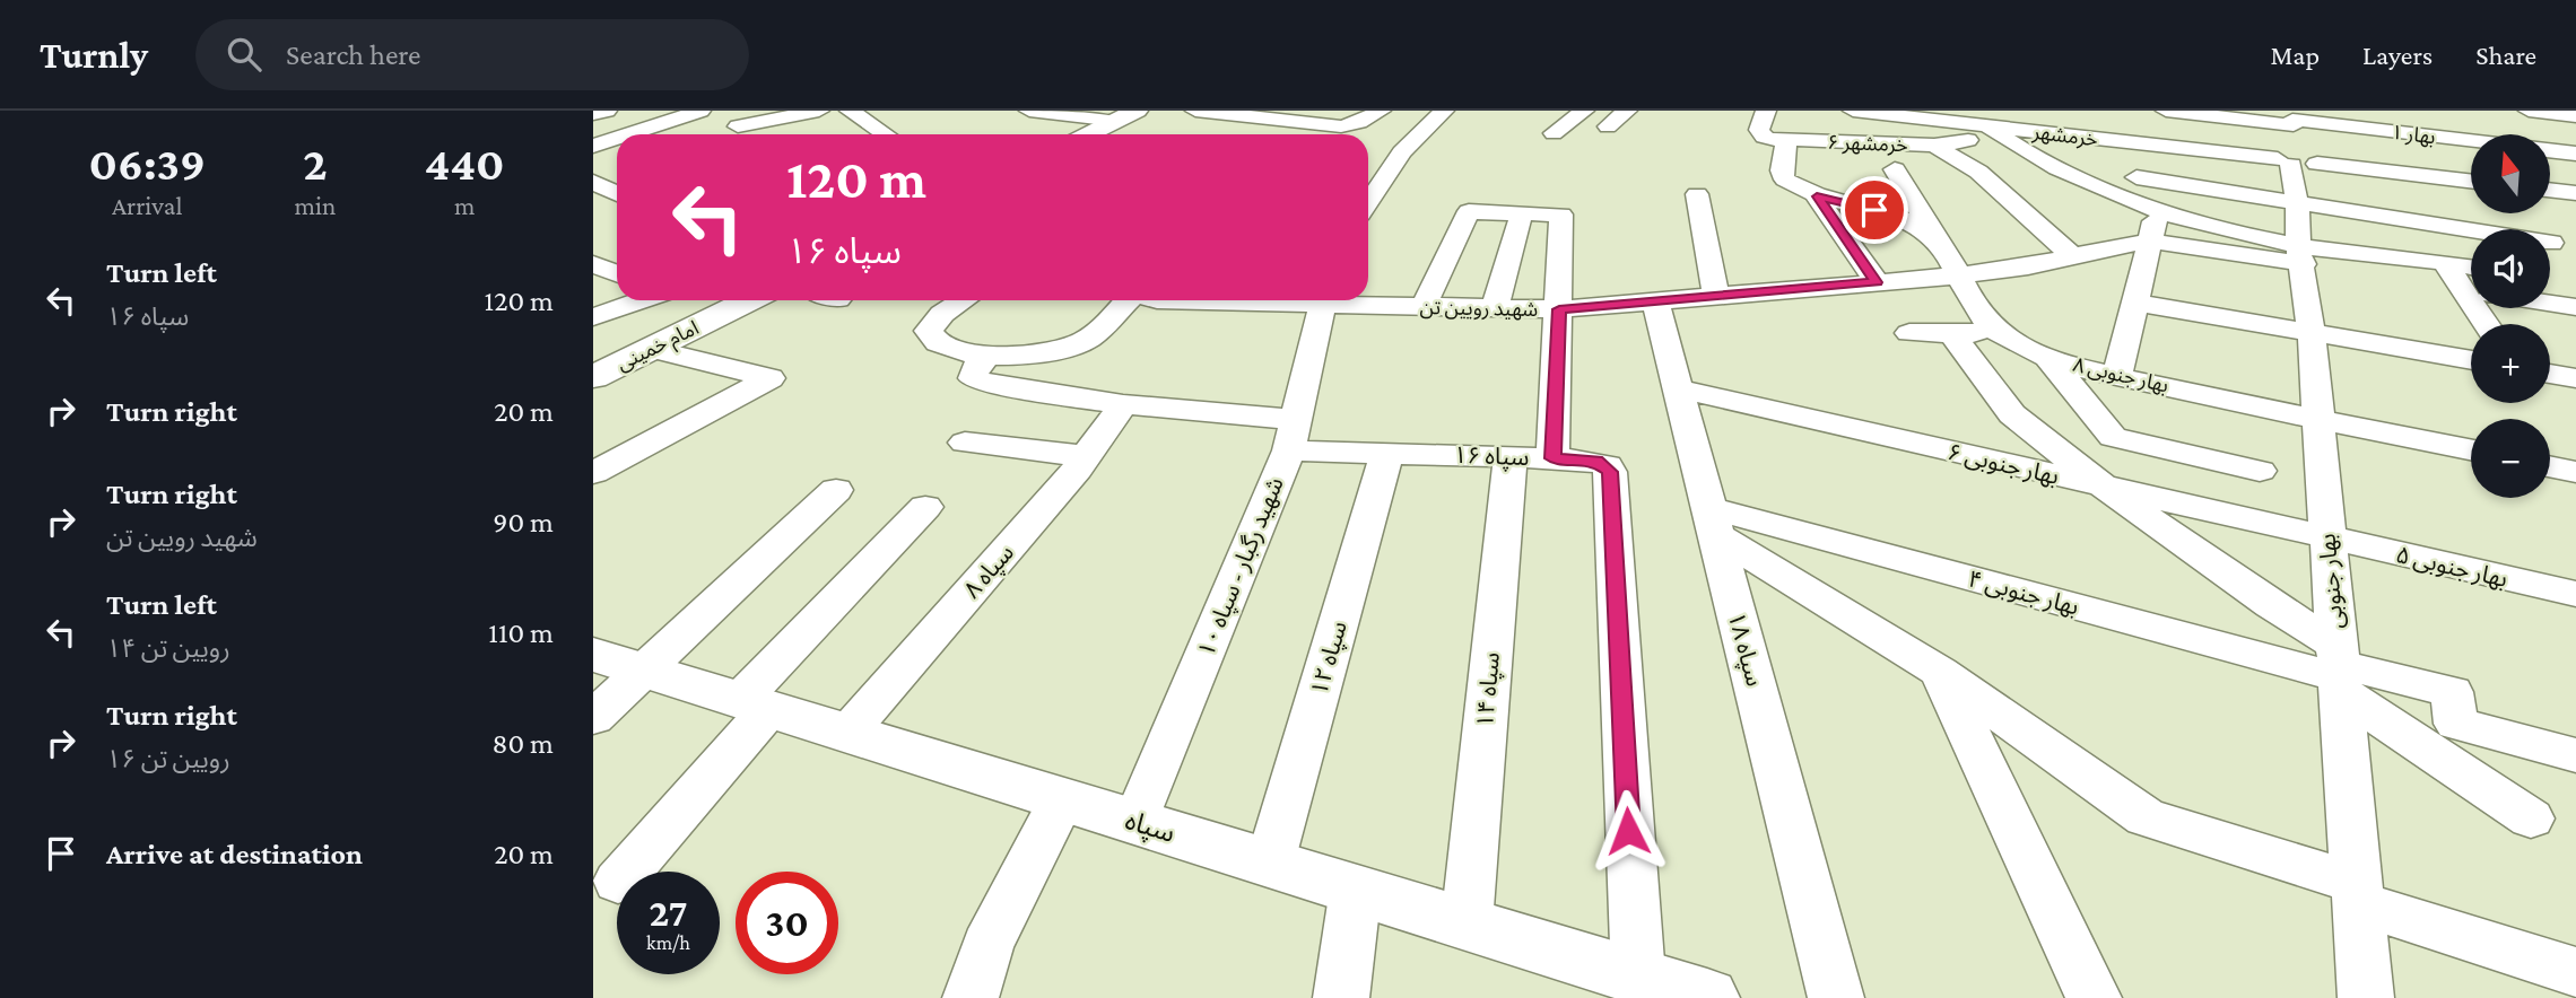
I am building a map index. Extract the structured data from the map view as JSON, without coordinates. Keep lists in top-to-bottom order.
{
  "streets": {
    "main road": ["امام خمینی", "سپاه"],
    "street": [
      "بهار ۱",
      "خرمشهر",
      "خرمشهر ۶",
      "شهید رویین تن",
      "بهار جنوبی ۸",
      "سپاه ۱۶",
      "بهار جنوبی ۶",
      "شهید رگبار - سپاه ۱۰",
      "بهار جنوبی ۵",
      "سپاه ۸",
      "بهار جنوبی",
      "بهار جنوبی ۴",
      "سپاه ۱۸",
      "سپاه ۱۲",
      "سپاه ۱۴"
    ]
  },
  "crossings": [
    ["بهار ۱", "بهار جنوبی"],
    ["خرمشهر", "خرمشهر ۶"],
    ["خرمشهر", "بهار جنوبی"],
    ["شهید رویین تن", "بهار جنوبی ۸"],
    ["شهید رویین تن", "بهار جنوبی"],
    ["شهید رویین تن", "سپاه ۱۸"],
    ["بهار جنوبی ۸", "بهار جنوبی"],
    ["سپاه ۱۶", "شهید رگبار - سپاه ۱۰"],
    ["سپاه ۱۶", "سپاه ۸"],
    ["سپاه ۱۶", "سپاه ۱۲"],
    ["سپاه ۱۶", "سپاه ۱۴"],
    ["سپاه ۱۶", "سپاه"],
    ["بهار جنوبی ۶", "بهار جنوبی ۵"],
    ["بهار جنوبی ۶", "بهار جنوبی"],
    ["بهار جنوبی ۶", "سپاه ۱۸"],
    ["شهید رگبار - سپاه ۱۰", "سپاه"],
    ["بهار جنوبی ۵", "بهار جنوبی"],
    ["سپاه ۸", "سپاه"],
    ["بهار جنوبی", "بهار جنوبی ۴"],
    ["بهار جنوبی ۴", "سپاه ۱۸"],
    ["سپاه ۱۲", "سپاه"],
    ["سپاه ۱۴", "سپاه"]
  ],
  "north": "top",
  "page": {
    "header": "Turnly",
    "search": "Search here",
    "nav": ["Map", "Layers", "Share"],
    "eta": [
      "06:39",
      "Arrival",
      "2",
      "min",
      "440",
      "m"
    ],
    "map_buttons": ["+", "−"],
    "turn": ["120 m", "سپاه ۱۶"],
    "list": [
      {
        "name": "Turn left",
        "note": "سپاه ۱۶",
        "value": "120 m"
      },
      {
        "name": "Turn right",
        "value": "20 m"
      },
      {
        "name": "Turn right",
        "note": "شهید رویین تن",
        "value": "90 m"
      },
      {
        "name": "Turn left",
        "note": "رویین تن ۱۴",
        "value": "110 m"
      },
      {
        "name": "Turn right",
        "note": "رویین تن ۱۶",
        "value": "80 m"
      },
      {
        "name": "Arrive at destination",
        "value": "20 m"
      }
    ],
    "speed": "27 km/h",
    "limit": "30"
  }
}
